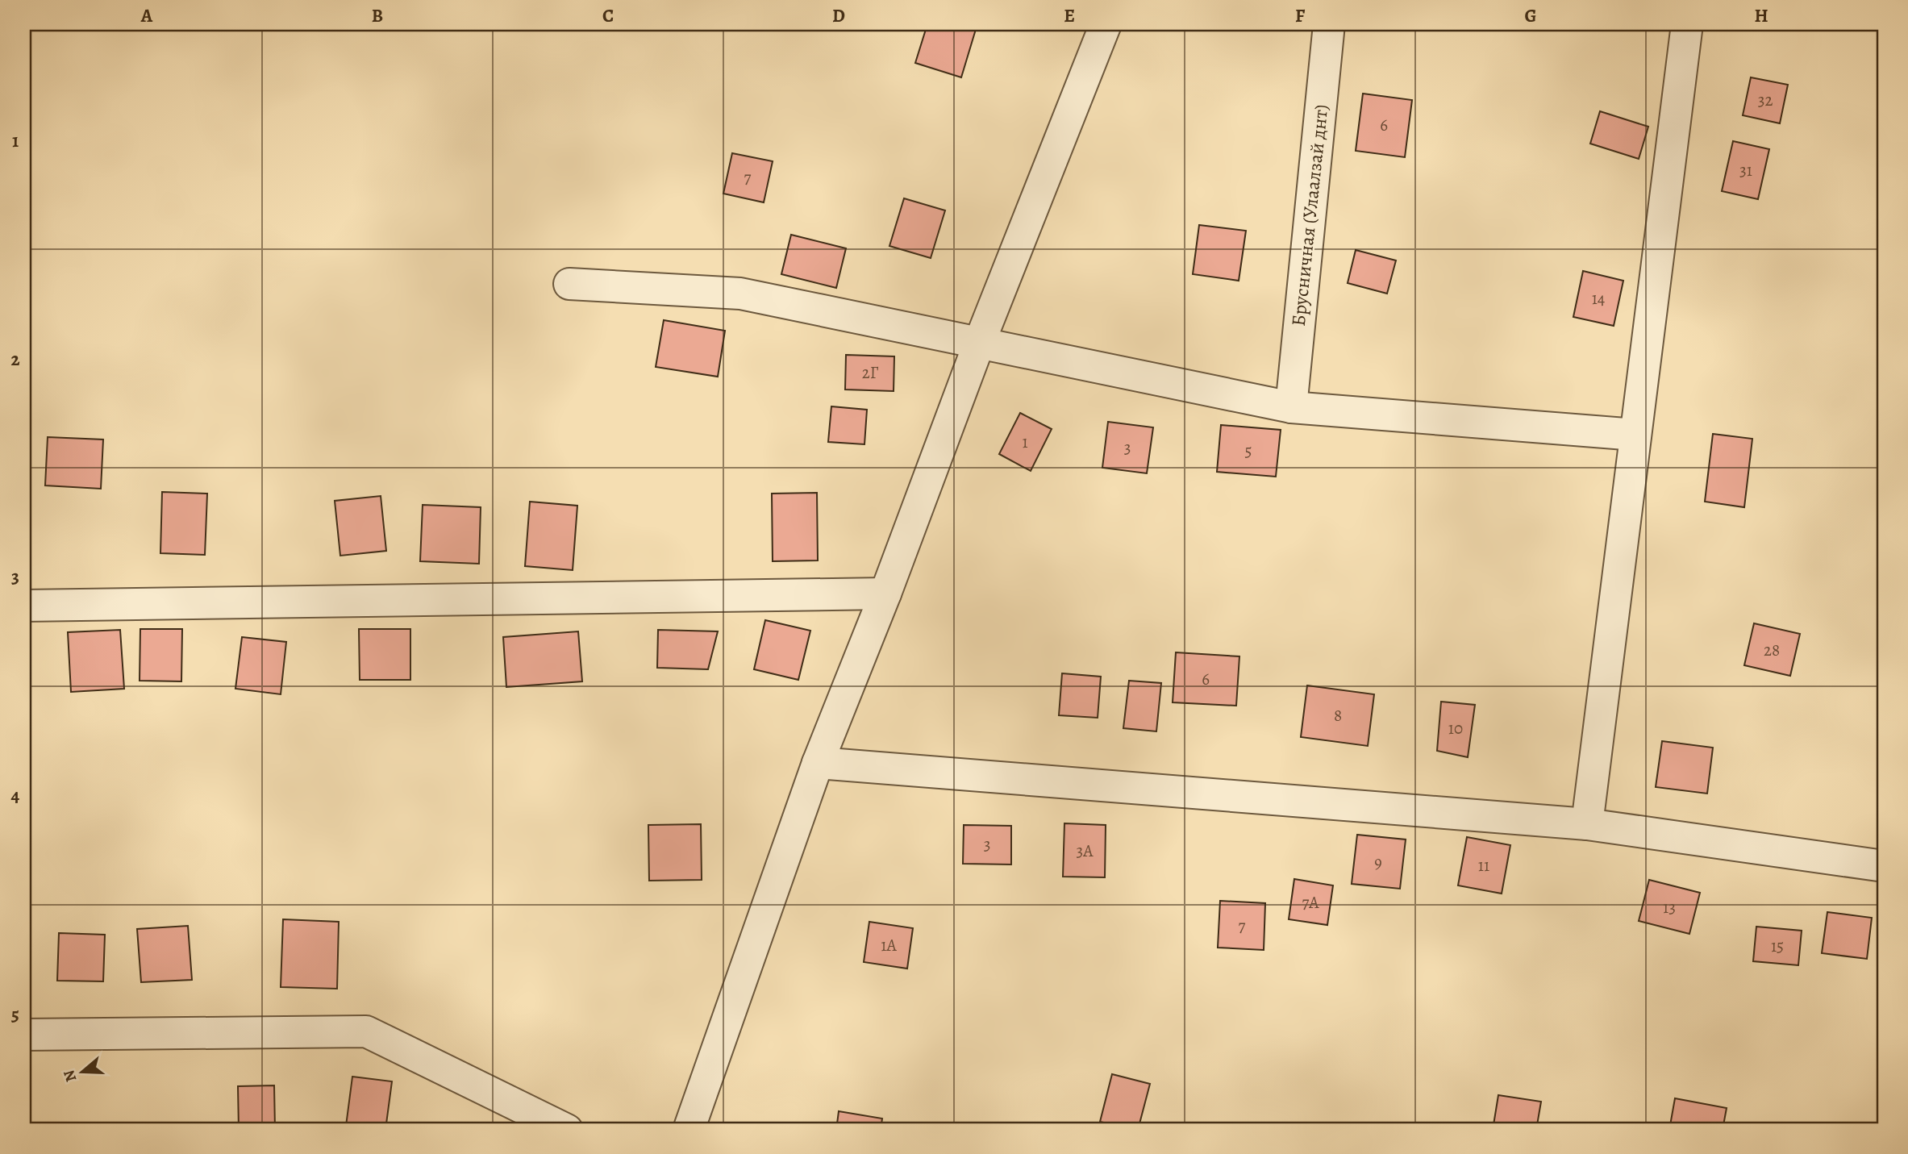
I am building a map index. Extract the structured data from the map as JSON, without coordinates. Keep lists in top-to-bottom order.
{
  "streets": {
    "street": ["Брусничная (Улаалзай днт)"]
  },
  "house_numbers": [
    "32",
    "6",
    "31",
    "7",
    "14",
    "2Г",
    "1",
    "3",
    "5",
    "28",
    "6",
    "8",
    "10",
    "3",
    "3А",
    "9",
    "11",
    "7А",
    "13",
    "7",
    "1А",
    "15"
  ],
  "north": "left",
  "grid": {
    "columns": [
      "A",
      "B",
      "C",
      "D",
      "E",
      "F",
      "G",
      "H"
    ],
    "rows": [
      "1",
      "2",
      "3",
      "4",
      "5"
    ]
  }
}
